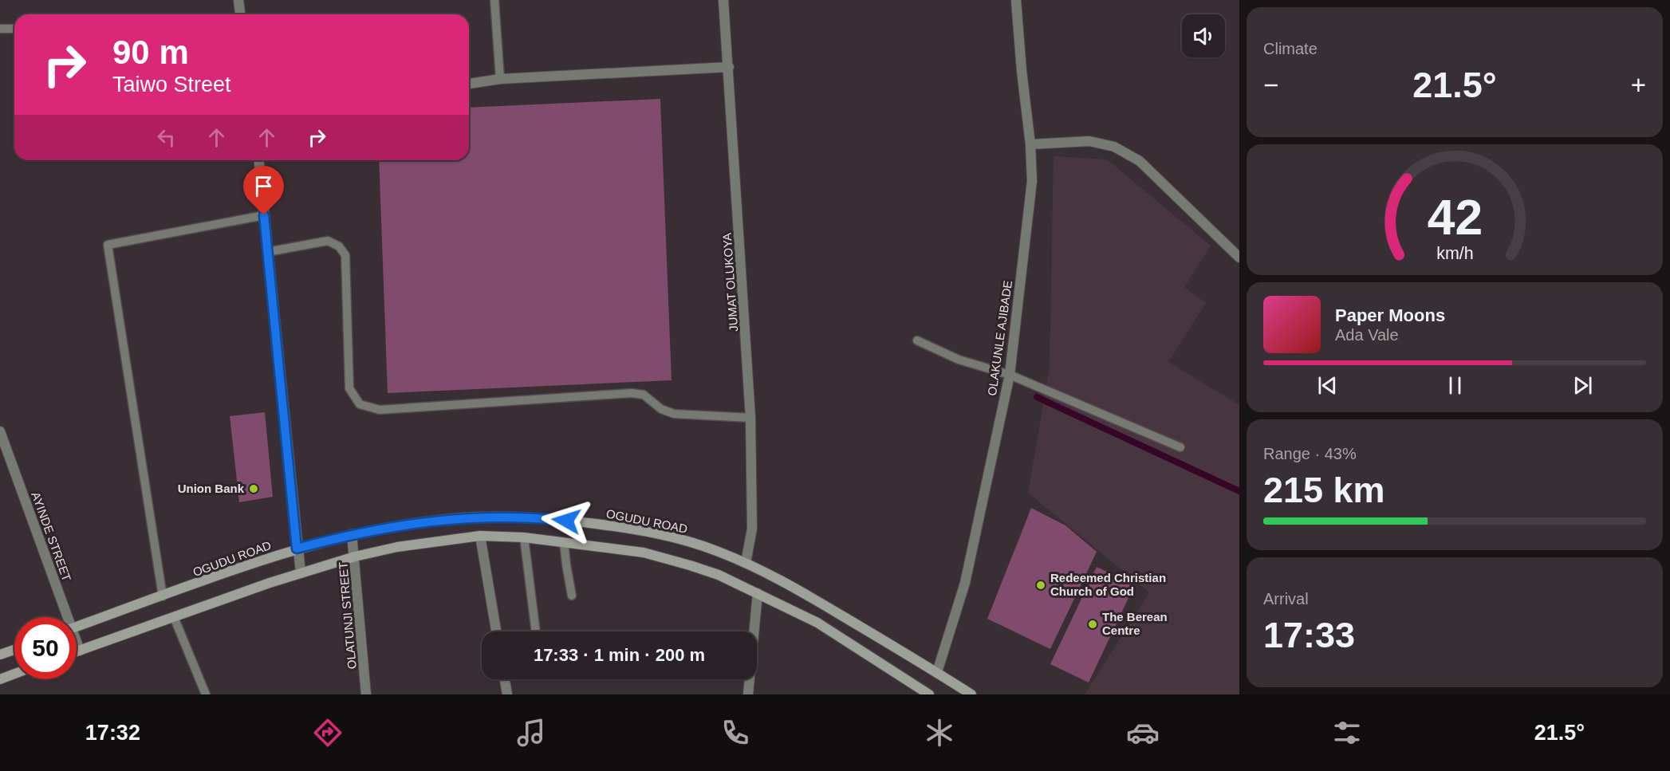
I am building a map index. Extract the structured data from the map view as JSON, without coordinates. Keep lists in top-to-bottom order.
{
  "streets": {
    "main road": ["OGUDU ROAD"],
    "street": [
      "JUMAT OLUKOYA",
      "OLAKUNLE AJIBADE",
      "AYINDE STREET",
      "OLATUNJI STREET"
    ]
  },
  "crossings": [
    ["JUMAT OLUKOYA", "OGUDU ROAD"],
    ["OLAKUNLE AJIBADE", "OGUDU ROAD"],
    ["OGUDU ROAD", "OLATUNJI STREET"]
  ],
  "places": ["Union Bank", "Redeemed Christian Church of God", "The Berean Centre"],
  "page": {
    "tile": [
      "Climate",
      ["Range · 43%", "215 km"],
      ["Arrival", "17:33"]
    ],
    "turn": ["90 m", "Taiwo Street"],
    "heat": ["−", "21.5°", "+"],
    "song": ["Paper Moons", "Ada Vale"],
    "limit": "50",
    "trip": "17:33 · 1 min · 200 m",
    "tabs": ["17:32", "21.5°"],
    "gauge": ["42", "km/h"]
  }
}
